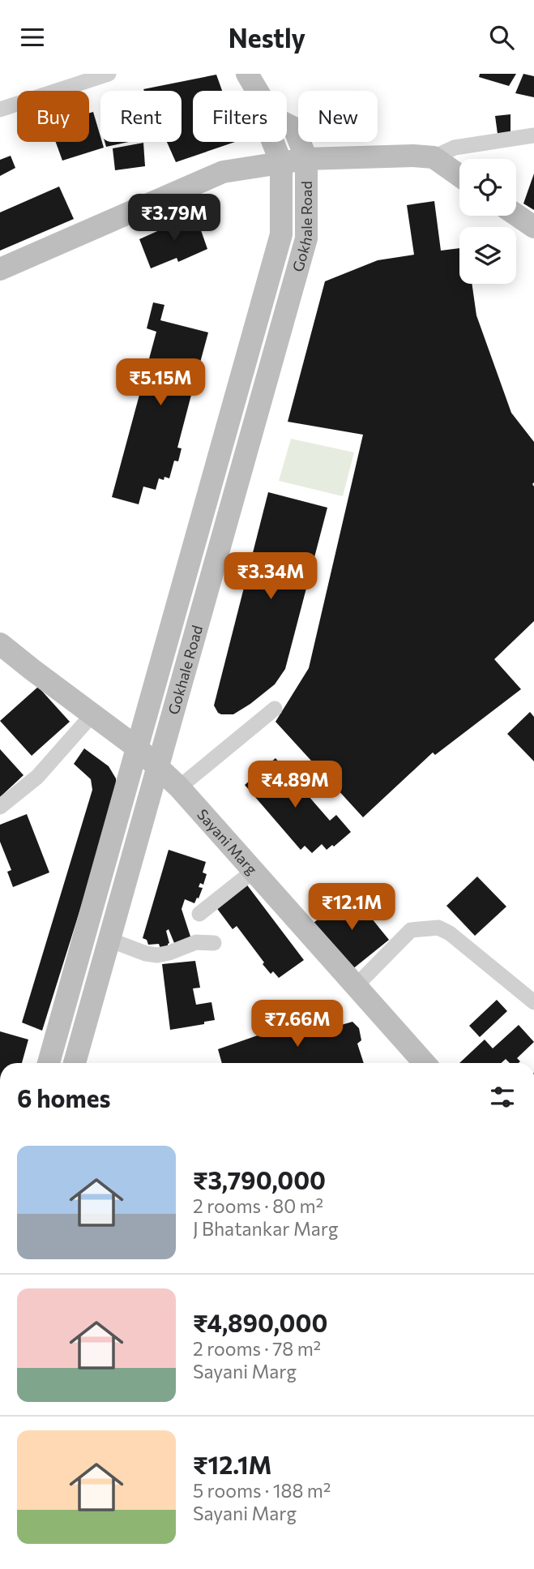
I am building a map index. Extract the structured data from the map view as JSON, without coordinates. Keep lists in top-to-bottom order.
{
  "streets": {
    "main road": ["Gokhale Road", "Sayani Marg"]
  },
  "crossings": [
    ["Gokhale Road", "Sayani Marg"]
  ],
  "page": {
    "header": "Nestly",
    "chip": [
      "Buy",
      "Rent",
      "Filters",
      "New"
    ],
    "price": [
      "₹3.79M",
      "₹5.15M",
      "₹3.34M",
      "₹4.89M",
      "₹12.1M",
      "₹7.66M"
    ],
    "heading": "6 homes",
    "list": [
      {
        "name": "₹3,790,000",
        "note": "2 rooms · 80 m² · J Bhatankar Marg"
      },
      {
        "name": "₹4,890,000",
        "note": "2 rooms · 78 m² · Sayani Marg"
      },
      {
        "name": "₹12.1M",
        "note": "5 rooms · 188 m² · Sayani Marg"
      }
    ]
  }
}
